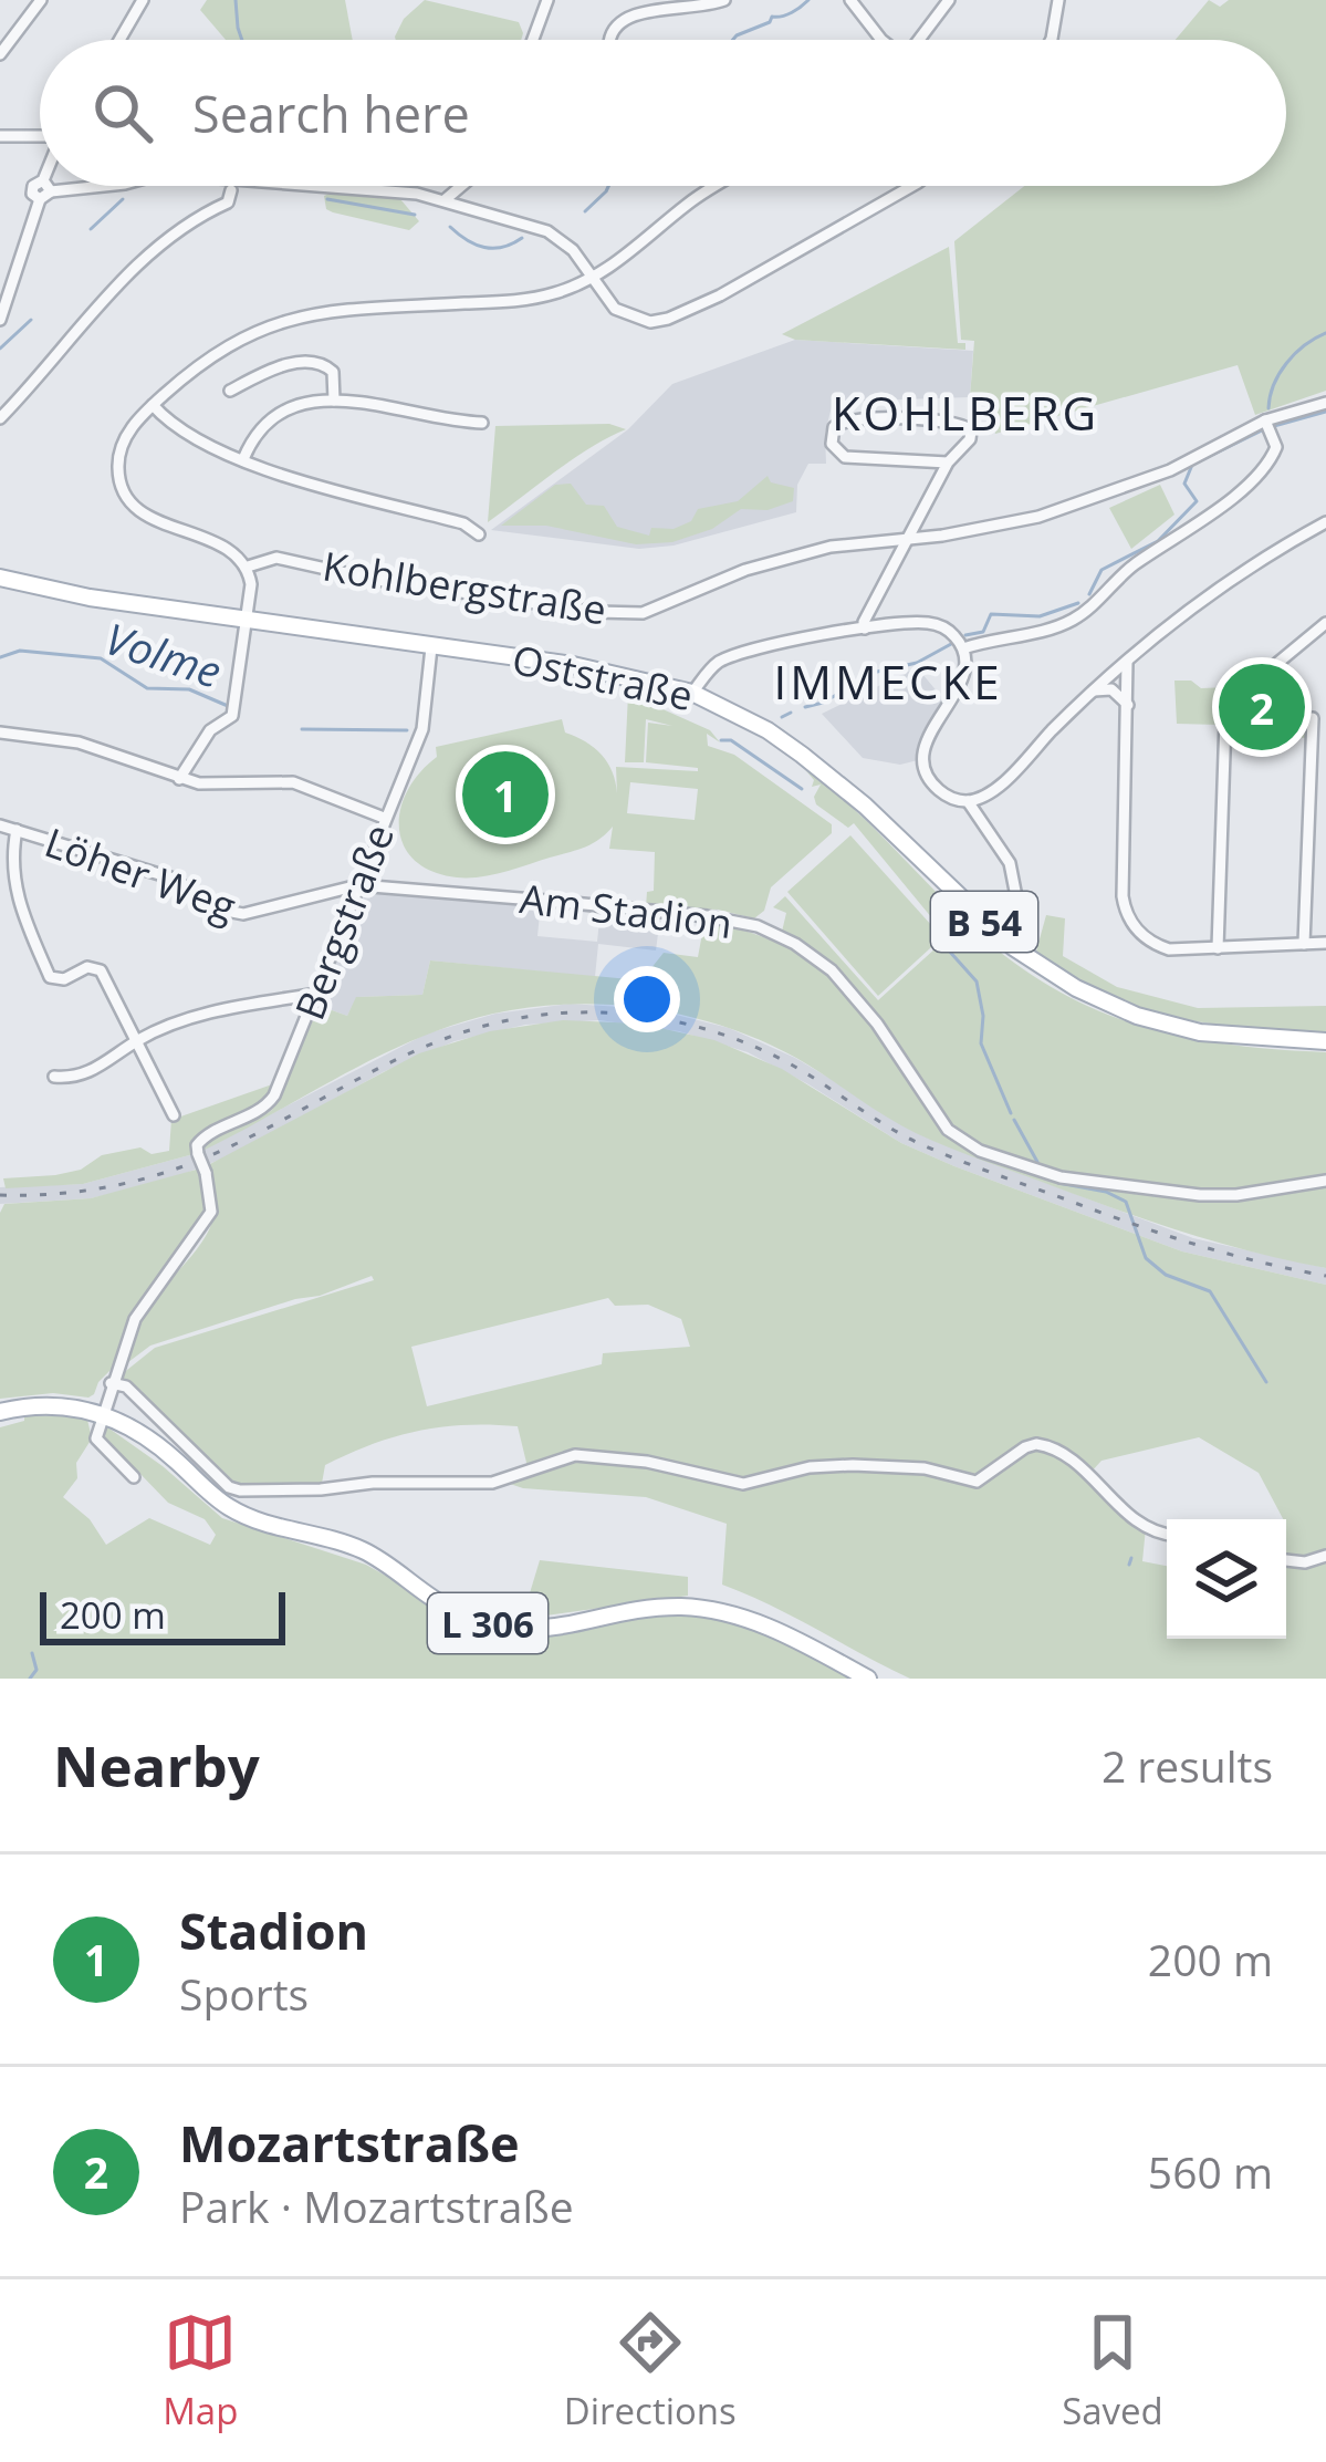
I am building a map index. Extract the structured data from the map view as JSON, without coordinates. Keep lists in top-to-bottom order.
{
  "streets": {
    "main road": ["Oststraße", "B 54", "L 306"],
    "street": [
      "Kohlbergstraße",
      "Löher Weg",
      "Am Stadion",
      "Bergstraße"
    ]
  },
  "crossings": [
    ["Oststraße", "Bergstraße"],
    ["Löher Weg", "Am Stadion"],
    ["Löher Weg", "Bergstraße"],
    ["Am Stadion", "Bergstraße"]
  ],
  "districts": ["KOHLBERG", "IMMECKE"],
  "water": ["Volme"],
  "scale_bar": "200 m",
  "page": {
    "search": "Search here",
    "pins": ["2", "1"],
    "scale": "200 m",
    "heading": ["Nearby", "2 results"],
    "list": [
      {
        "mark": "1",
        "name": "Stadion",
        "note": "Sports",
        "value": "200 m"
      },
      {
        "mark": "2",
        "name": "Mozartstraße",
        "note": "Park · Mozartstraße",
        "value": "560 m"
      }
    ],
    "nav": ["Map", "Directions", "Saved"]
  }
}
